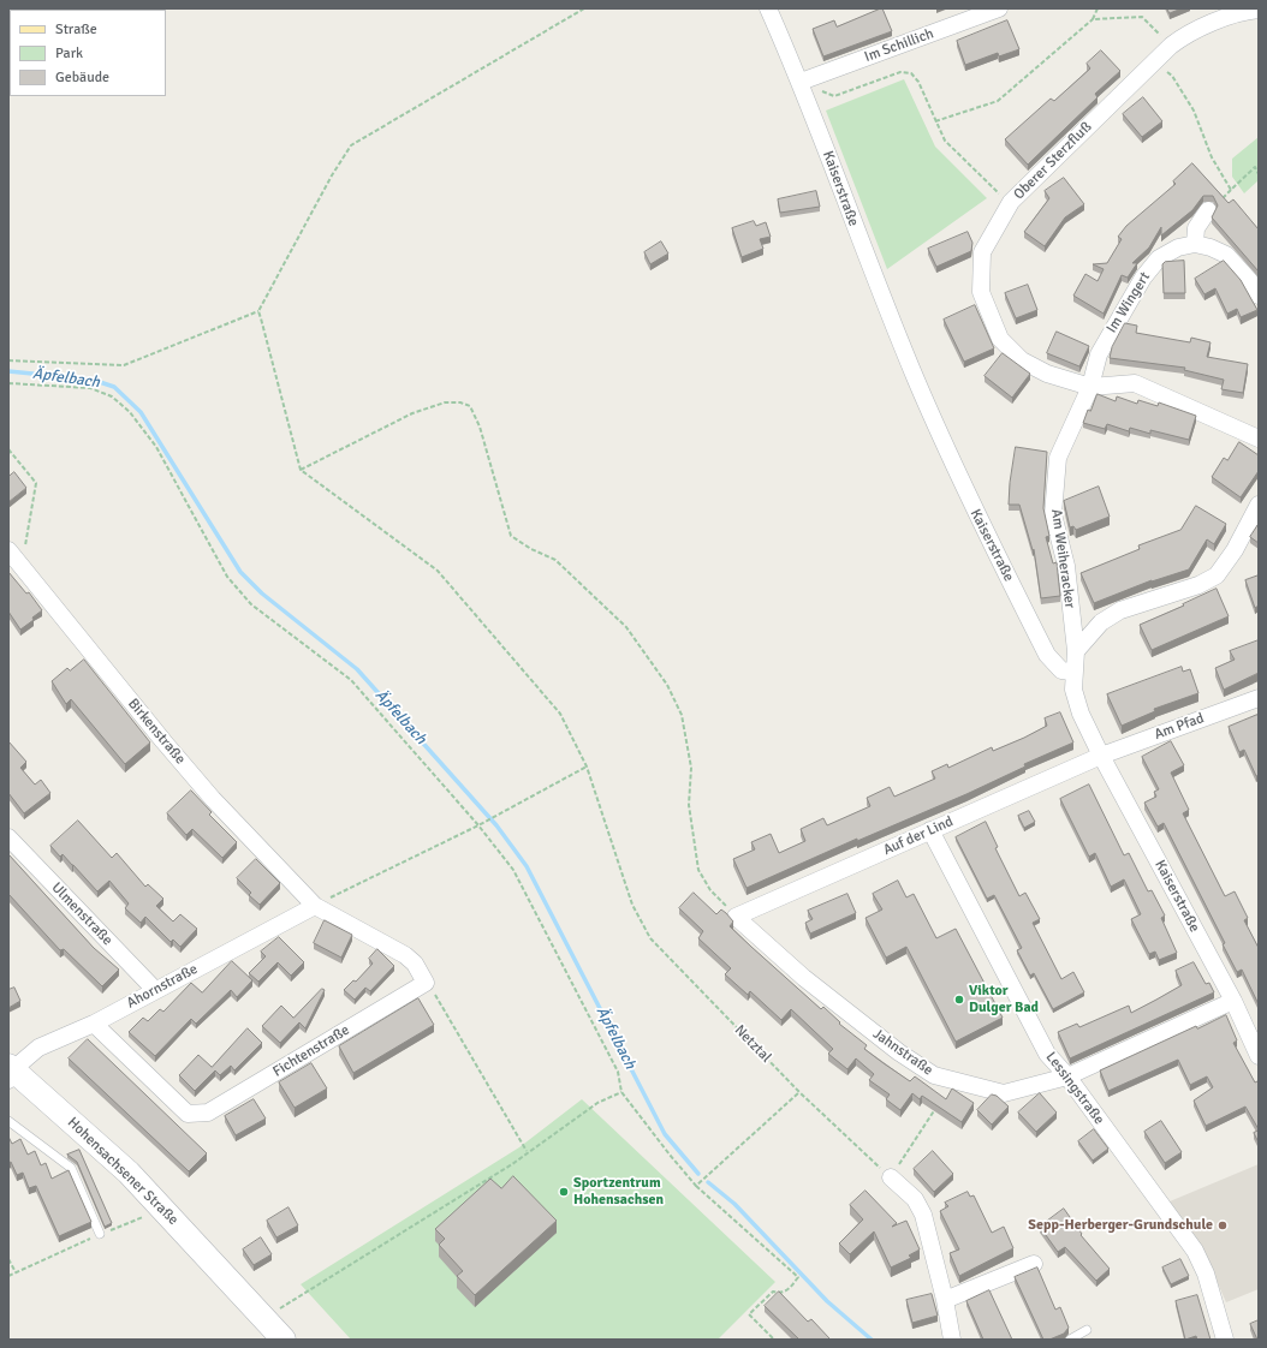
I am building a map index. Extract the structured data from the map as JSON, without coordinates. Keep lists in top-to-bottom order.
{
  "streets": {
    "street": [
      "Im Schillich",
      "Oberer Sterzfluß",
      "Kaiserstraße",
      "Im Wingert",
      "Am Weiheracker",
      "Am Pfad",
      "Birkenstraße",
      "Auf der Lind",
      "Ulmenstraße",
      "Ahornstraße",
      "Fichtenstraße",
      "Jahnstraße",
      "Lessingstraße",
      "Hohensachsener Straße"
    ],
    "path": ["Netztal"]
  },
  "crossings": [
    ["Im Schillich", "Kaiserstraße"],
    ["Oberer Sterzfluß", "Im Wingert"],
    ["Oberer Sterzfluß", "Am Weiheracker"],
    ["Kaiserstraße", "Am Weiheracker"],
    ["Kaiserstraße", "Am Pfad"],
    ["Kaiserstraße", "Auf der Lind"],
    ["Kaiserstraße", "Jahnstraße"],
    ["Im Wingert", "Am Weiheracker"],
    ["Am Pfad", "Auf der Lind"],
    ["Birkenstraße", "Ahornstraße"],
    ["Auf der Lind", "Jahnstraße"],
    ["Auf der Lind", "Lessingstraße"],
    ["Ulmenstraße", "Ahornstraße"],
    ["Ahornstraße", "Fichtenstraße"],
    ["Ahornstraße", "Hohensachsener Straße"],
    ["Jahnstraße", "Lessingstraße"]
  ],
  "water": ["Äpfelbach"],
  "places": ["Viktor Dulger Bad", "Sportzentrum Hohensachsen", "Sepp-Herberger-Grundschule"],
  "legend": ["Straße", "Park", "Gebäude"]
}
